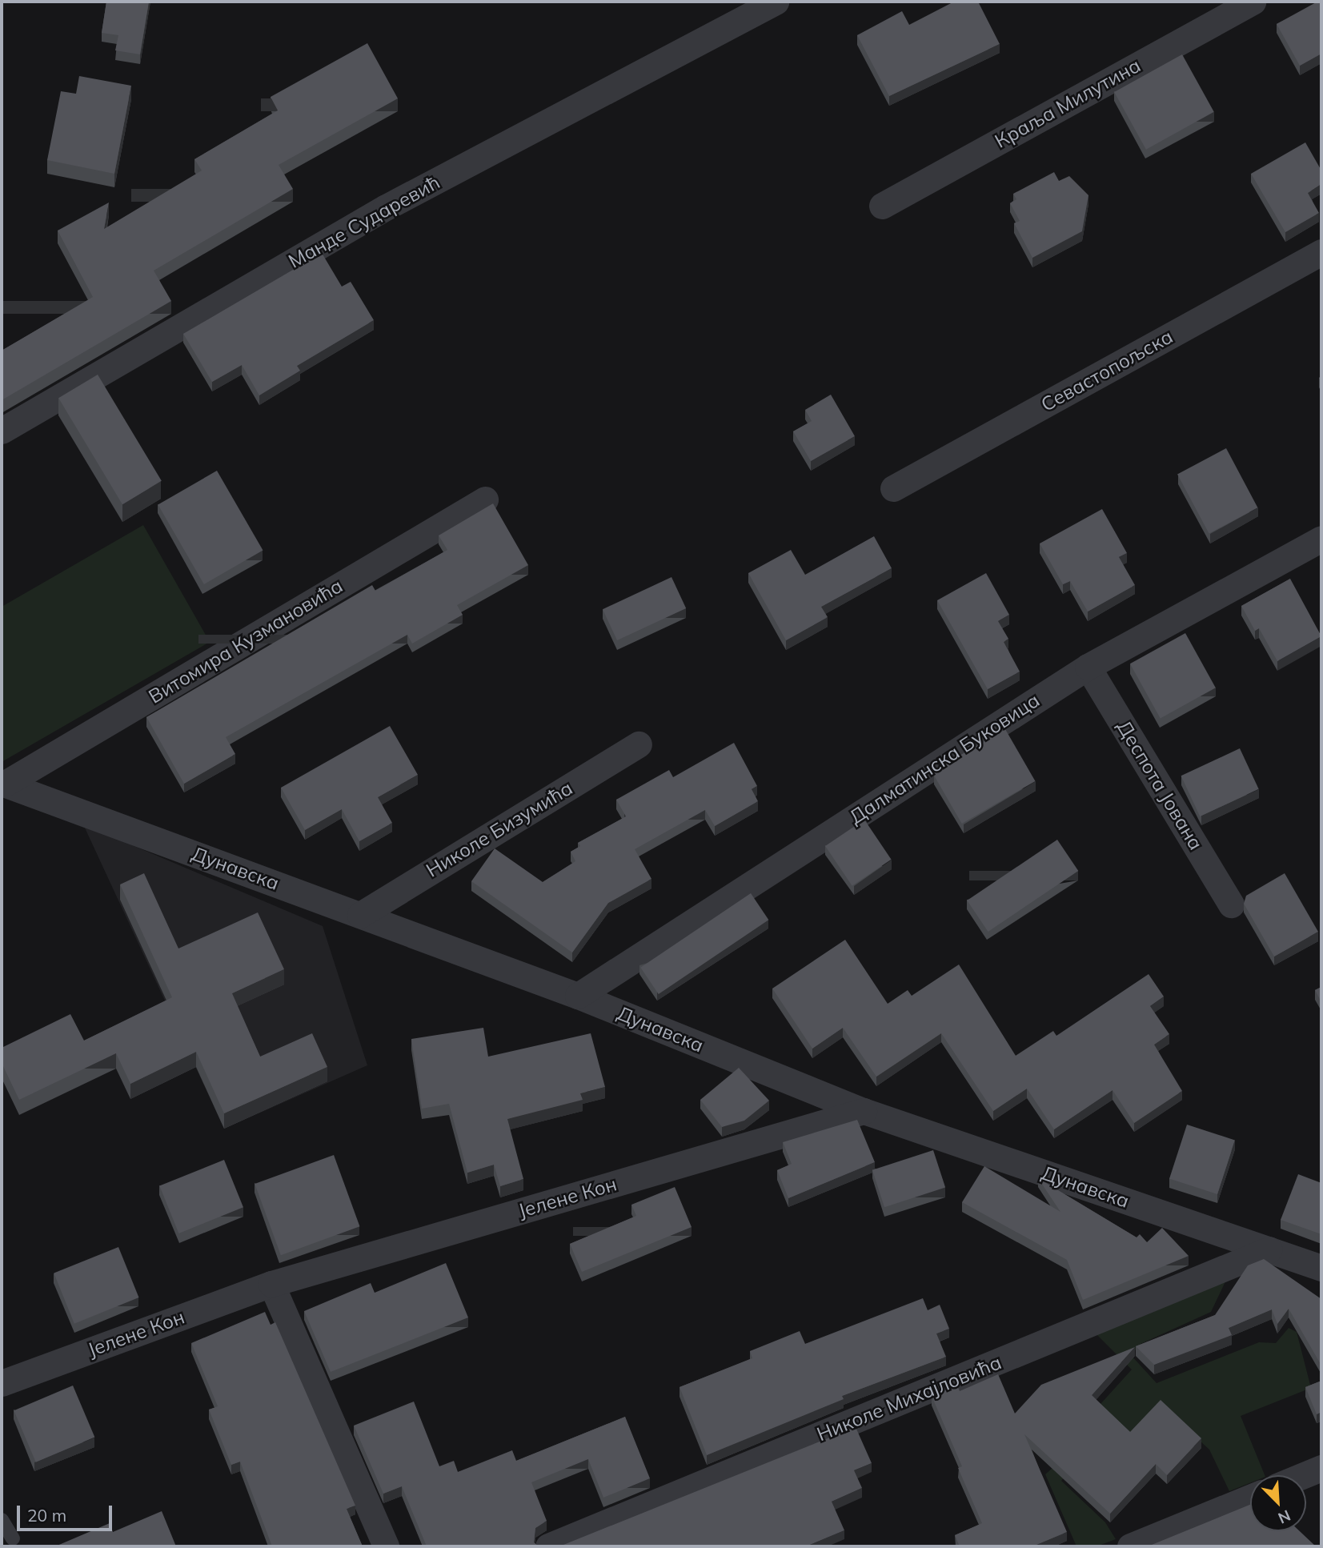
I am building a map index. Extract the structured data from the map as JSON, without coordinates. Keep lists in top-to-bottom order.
{
  "streets": {
    "street": [
      "Краља Милутина",
      "Манде Сударевић",
      "Севастопољска",
      "Витомира Кузмановића",
      "Далматинска Буковица",
      "Деспота Јована",
      "Николе Бизумића",
      "Дунавска",
      "Јелене Кон",
      "Николе Михајловића"
    ]
  },
  "crossings": [
    ["Витомира Кузмановића", "Дунавска"],
    ["Далматинска Буковица", "Деспота Јована"],
    ["Далматинска Буковица", "Дунавска"],
    ["Николе Бизумића", "Дунавска"],
    ["Дунавска", "Јелене Кон"],
    ["Дунавска", "Николе Михајловића"]
  ],
  "scale_bar": "20 m",
  "north": "bottom right"
}
